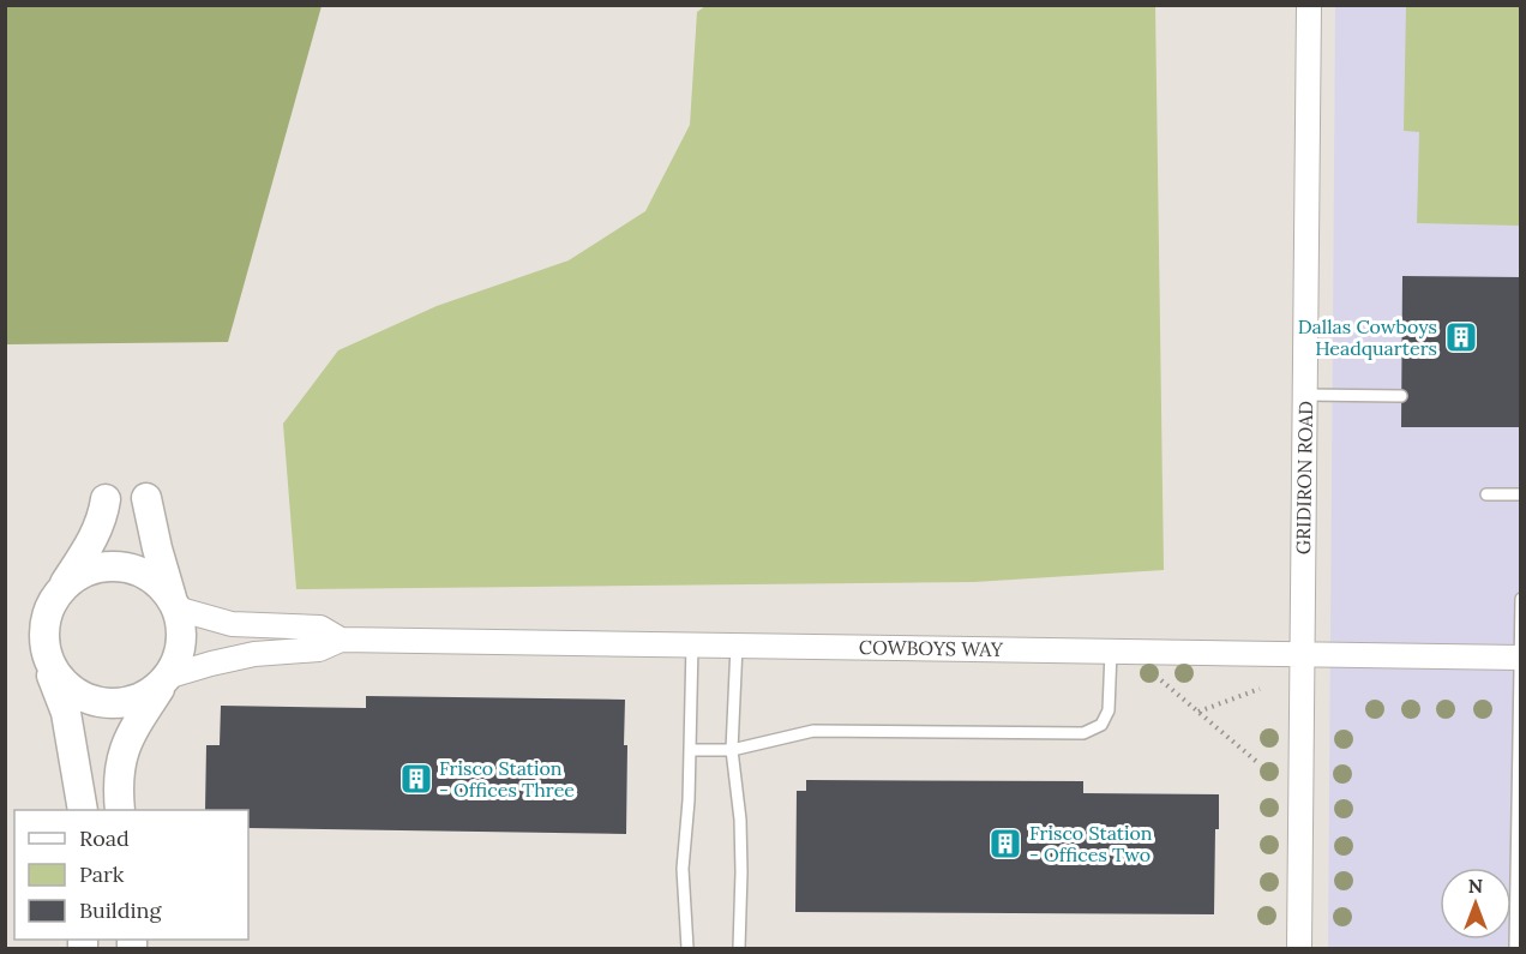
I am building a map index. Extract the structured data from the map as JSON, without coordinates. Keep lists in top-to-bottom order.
{
  "streets": {
    "street": ["GRIDIRON ROAD", "COWBOYS WAY"]
  },
  "crossings": [
    ["GRIDIRON ROAD", "COWBOYS WAY"]
  ],
  "places": {
    "building": ["Dallas Cowboys Headquarters", "Frisco Station - Offices Three", "Frisco Station - Offices Two"]
  },
  "legend": ["Road", "Park", "Building"],
  "north": "top"
}
